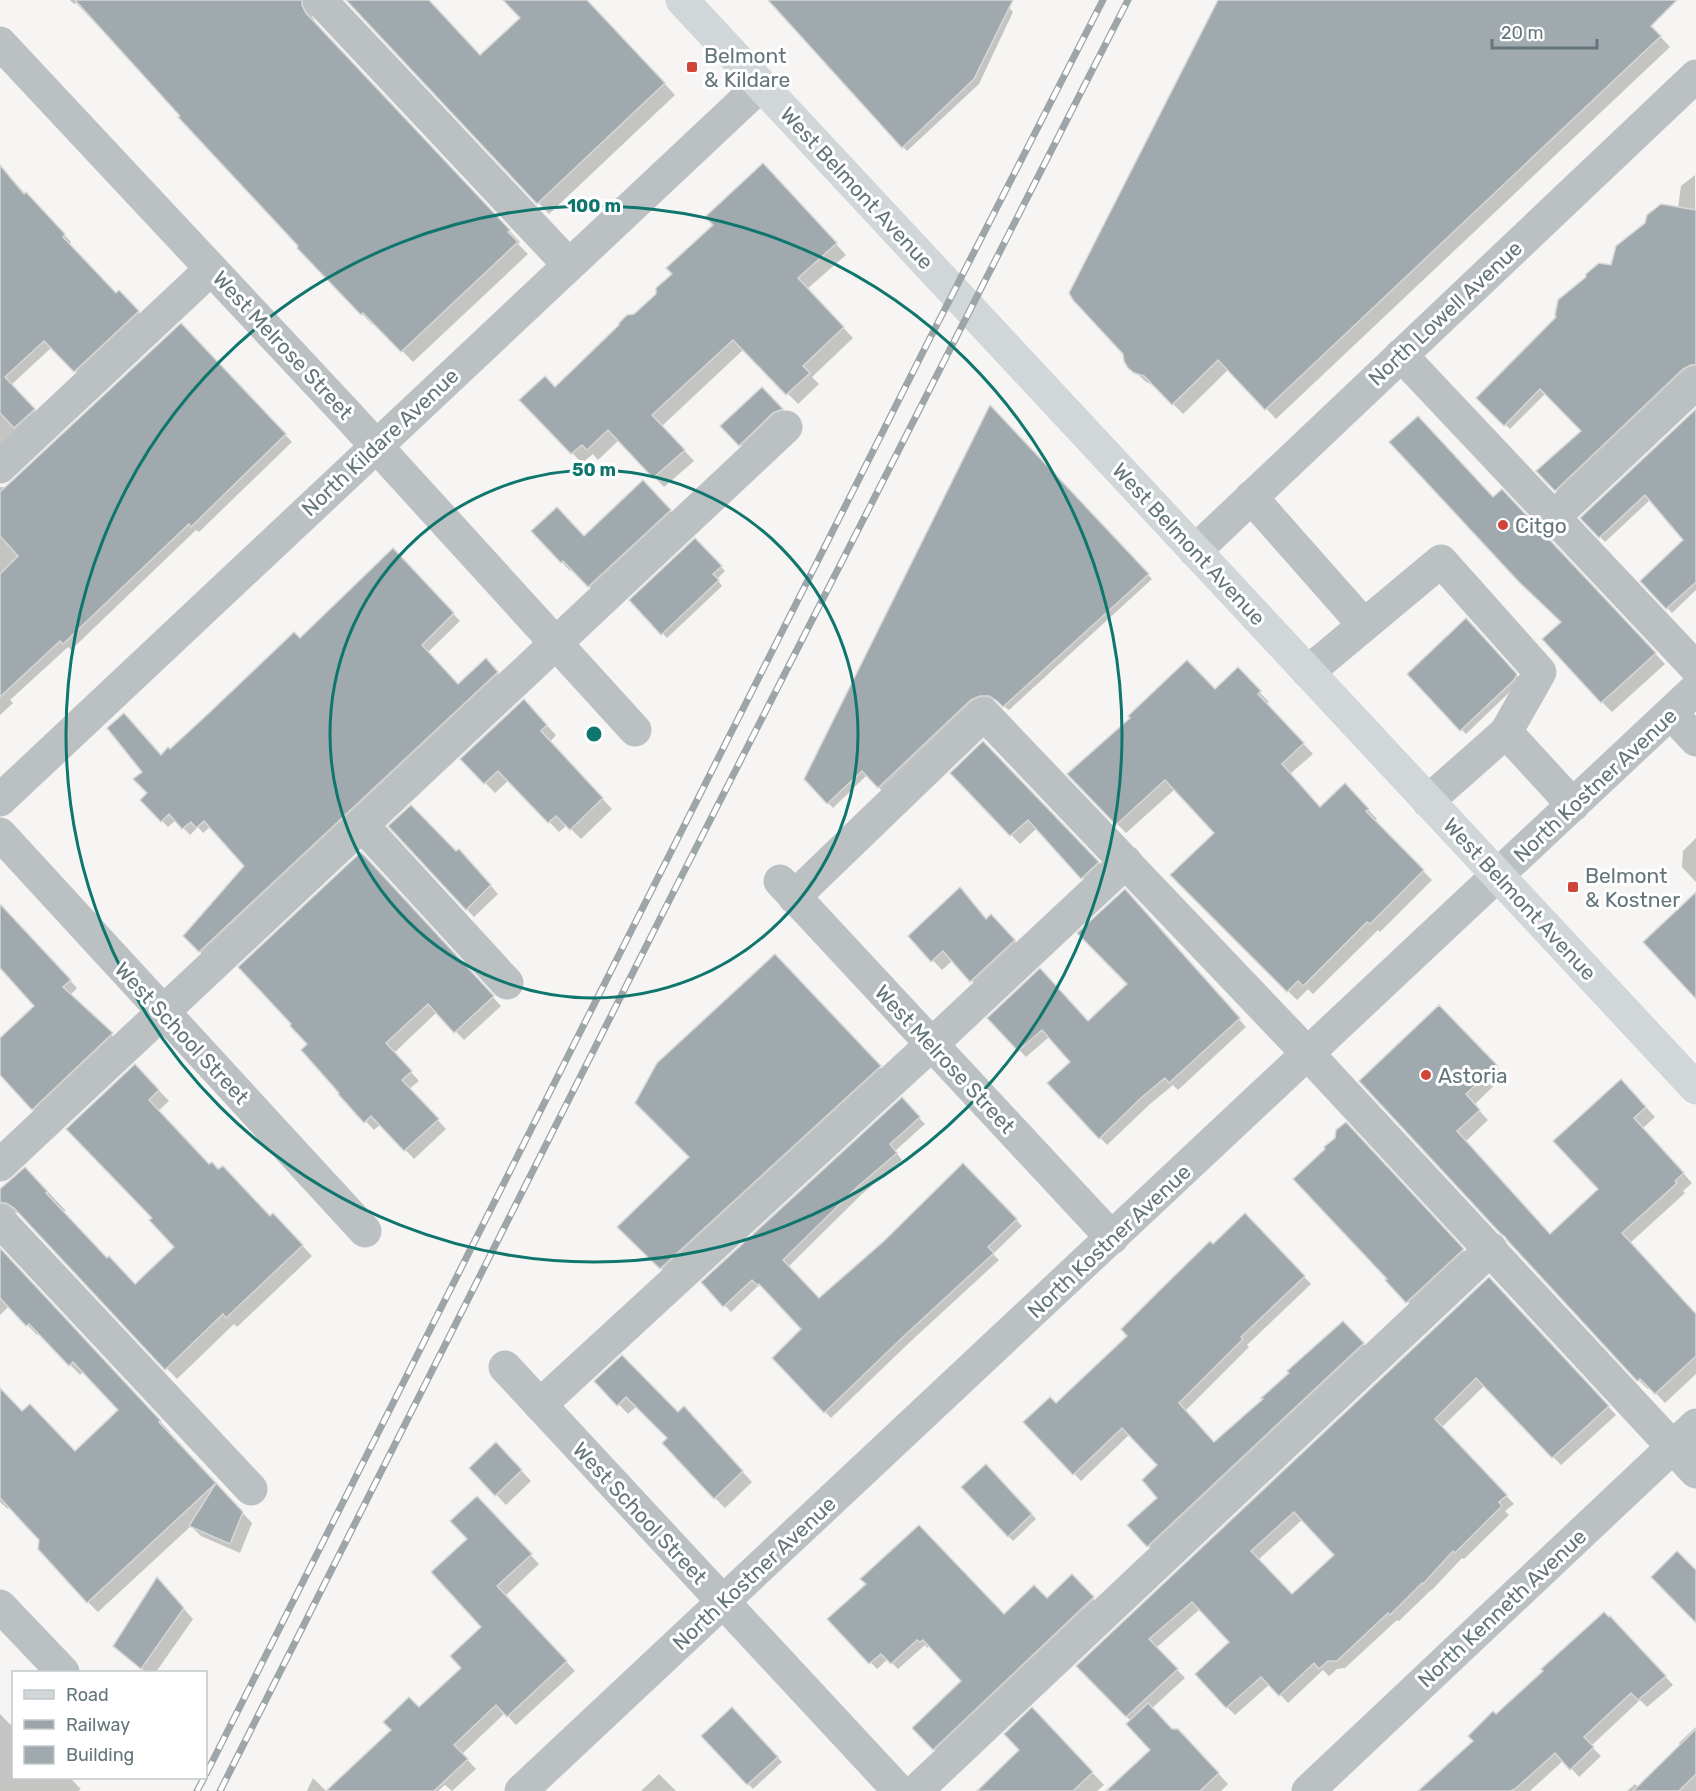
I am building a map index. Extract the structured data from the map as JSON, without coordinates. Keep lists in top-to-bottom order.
{
  "streets": {
    "main road": ["West Belmont Avenue"],
    "street": [
      "North Lowell Avenue",
      "West Melrose Street",
      "North Kildare Avenue",
      "North Kostner Avenue",
      "West School Street",
      "North Kenneth Avenue"
    ]
  },
  "crossings": [
    ["West Belmont Avenue", "North Lowell Avenue"],
    ["West Belmont Avenue", "North Kildare Avenue"],
    ["West Belmont Avenue", "North Kostner Avenue"],
    ["West Melrose Street", "North Kildare Avenue"],
    ["West Melrose Street", "North Kostner Avenue"],
    ["North Kostner Avenue", "West School Street"]
  ],
  "places": {
    "transit": ["Belmont & Kildare", "Belmont & Kostner"],
    "other": ["Citgo", "Astoria"]
  },
  "legend": ["Road", "Railway", "Building"],
  "scale_bar": "20 m",
  "rings": ["100 m", "50 m"]
}
